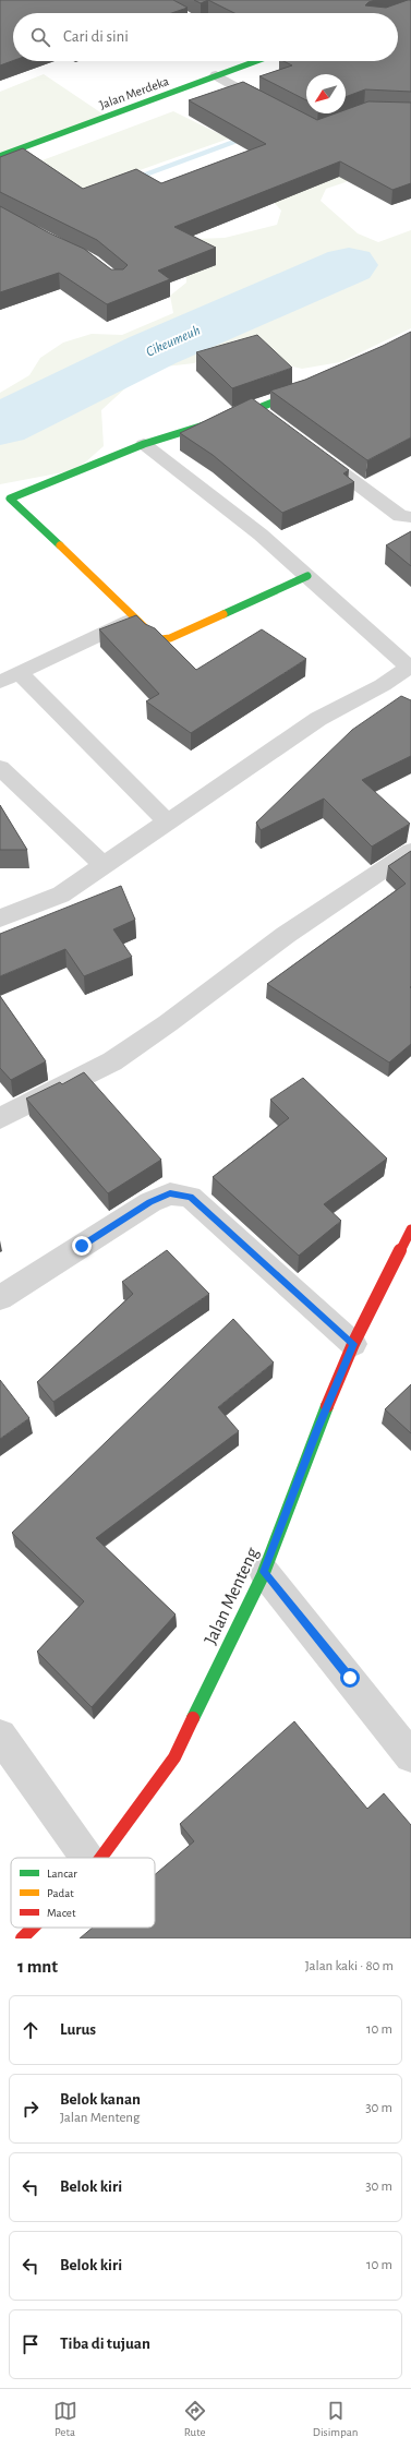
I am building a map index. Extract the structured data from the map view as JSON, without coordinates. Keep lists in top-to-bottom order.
{
  "streets": {
    "street": ["Jalan Merdeka", "Jalan Menteng"]
  },
  "water": ["Cikeumeuh"],
  "legend": ["Lancar", "Padat", "Macet"],
  "north": "bottom left",
  "page": {
    "search": "Cari di sini",
    "heading": ["1 mnt", "Jalan kaki · 80 m"],
    "list": [
      ["Lurus", "10 m"],
      ["Belok kanan", "Jalan Menteng", "30 m"],
      ["Belok kiri", "30 m"],
      ["Belok kiri", "10 m"],
      "Tiba di tujuan"
    ],
    "nav": ["Peta", "Rute", "Disimpan"]
  }
}
